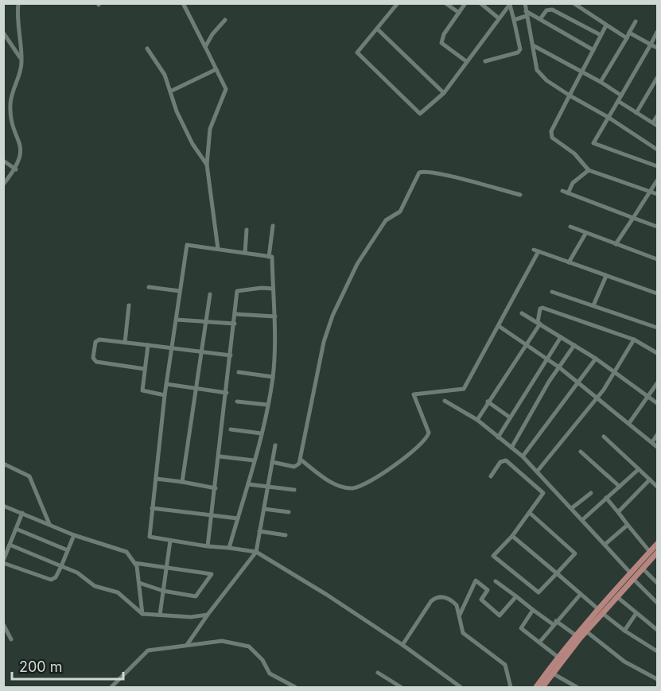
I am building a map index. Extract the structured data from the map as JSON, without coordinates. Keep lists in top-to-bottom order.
{
  "scale_bar": "200 m"
}
